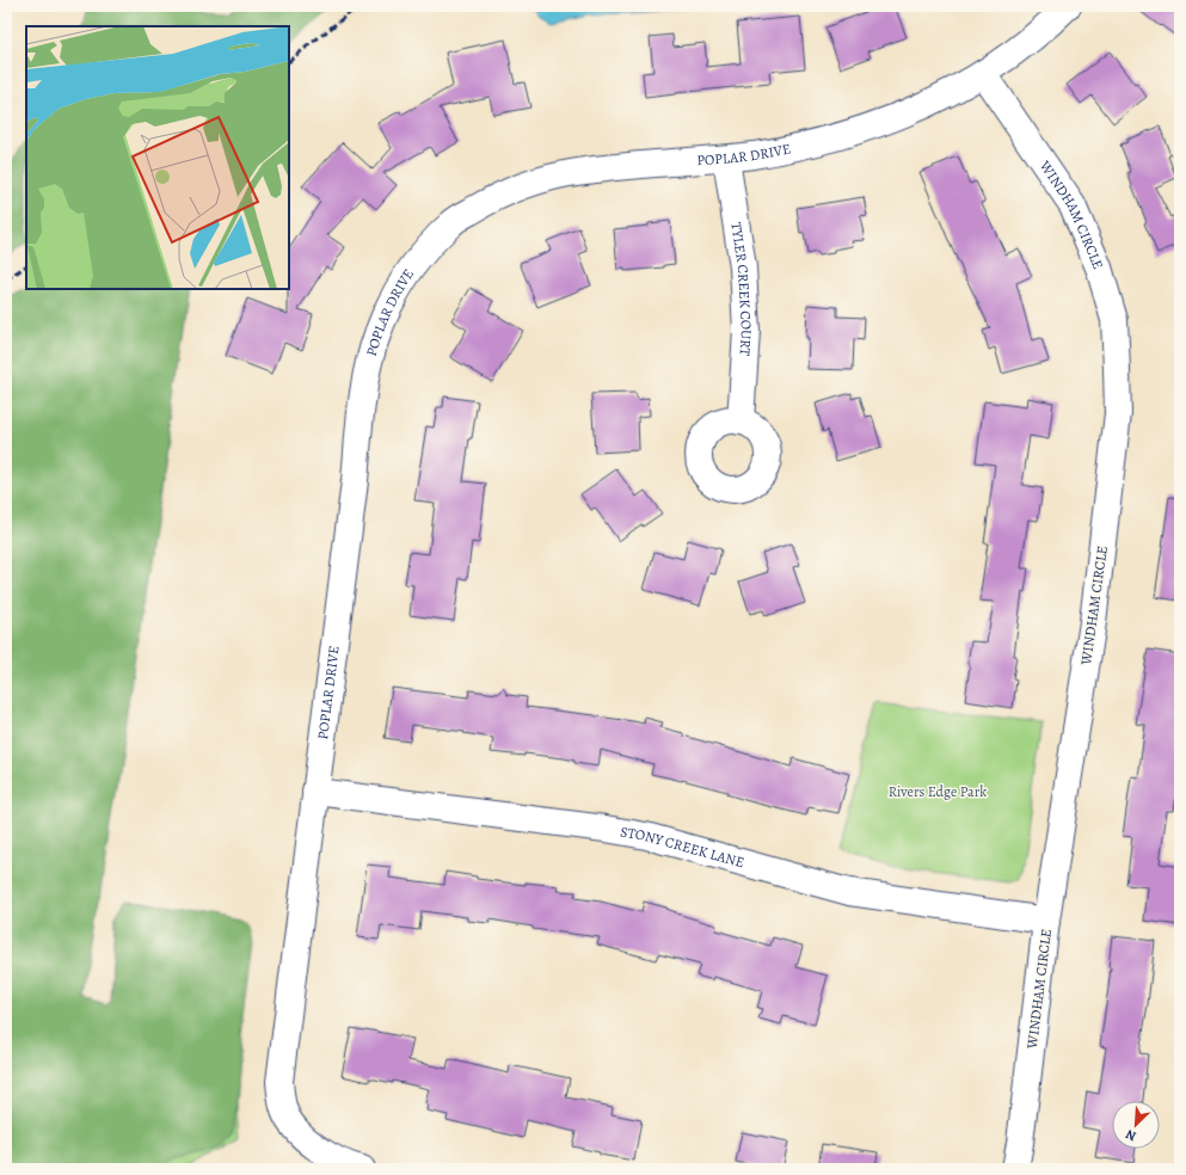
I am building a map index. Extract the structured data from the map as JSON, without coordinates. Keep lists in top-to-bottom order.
{
  "streets": {
    "street": [
      "POPLAR DRIVE",
      "WINDHAM CIRCLE",
      "TYLER CREEK COURT",
      "STONY CREEK LANE"
    ]
  },
  "crossings": [
    ["POPLAR DRIVE", "WINDHAM CIRCLE"],
    ["POPLAR DRIVE", "TYLER CREEK COURT"],
    ["POPLAR DRIVE", "STONY CREEK LANE"],
    ["WINDHAM CIRCLE", "STONY CREEK LANE"]
  ],
  "parks": ["Rivers Edge Park"],
  "north": "bottom left"
}
